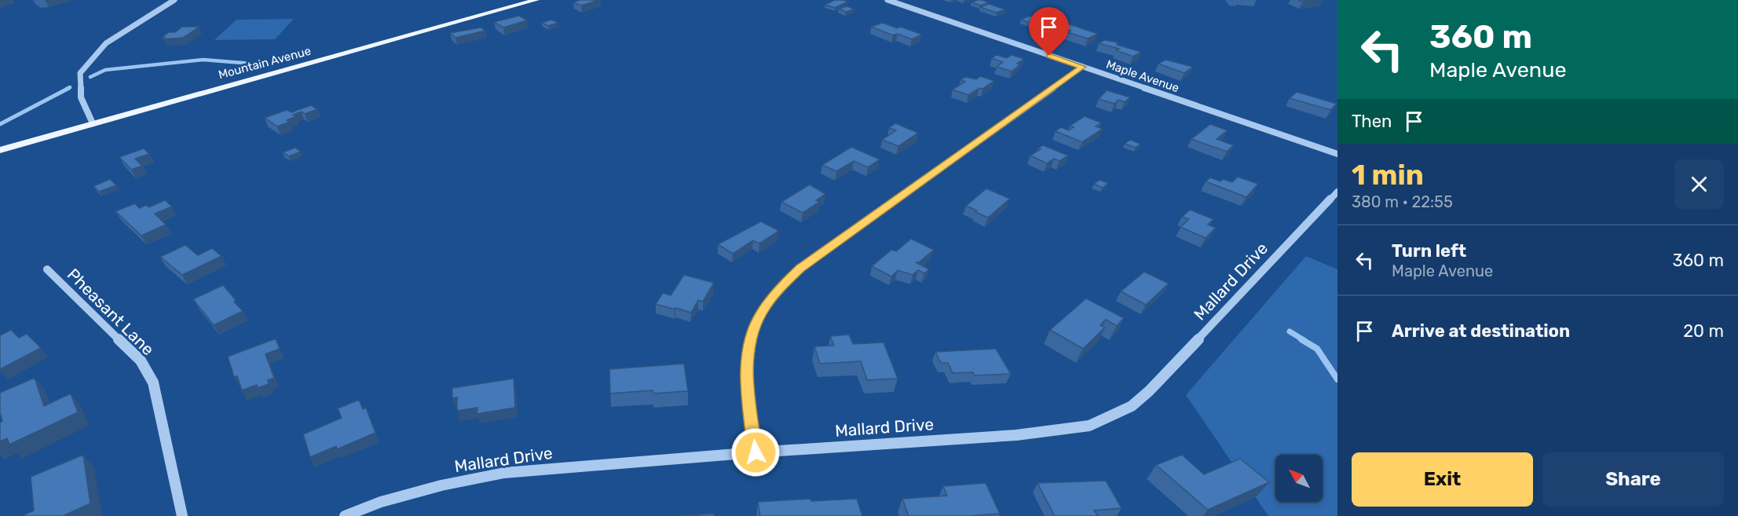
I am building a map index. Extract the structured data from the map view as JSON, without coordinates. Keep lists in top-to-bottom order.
{
  "streets": {
    "main road": ["Mountain Avenue"],
    "street": ["Maple Avenue", "Mallard Drive", "Pheasant Lane"]
  },
  "north": "top left",
  "page": {
    "turn": ["360 m", "Maple Avenue"],
    "then": "Then",
    "heading": ["1 min", "380 m · 22:55"],
    "list": [
      {
        "name": "Turn left",
        "note": "Maple Avenue",
        "value": "360 m"
      },
      {
        "name": "Arrive at destination",
        "value": "20 m"
      }
    ],
    "buttons": ["Exit", "Share"]
  }
}
